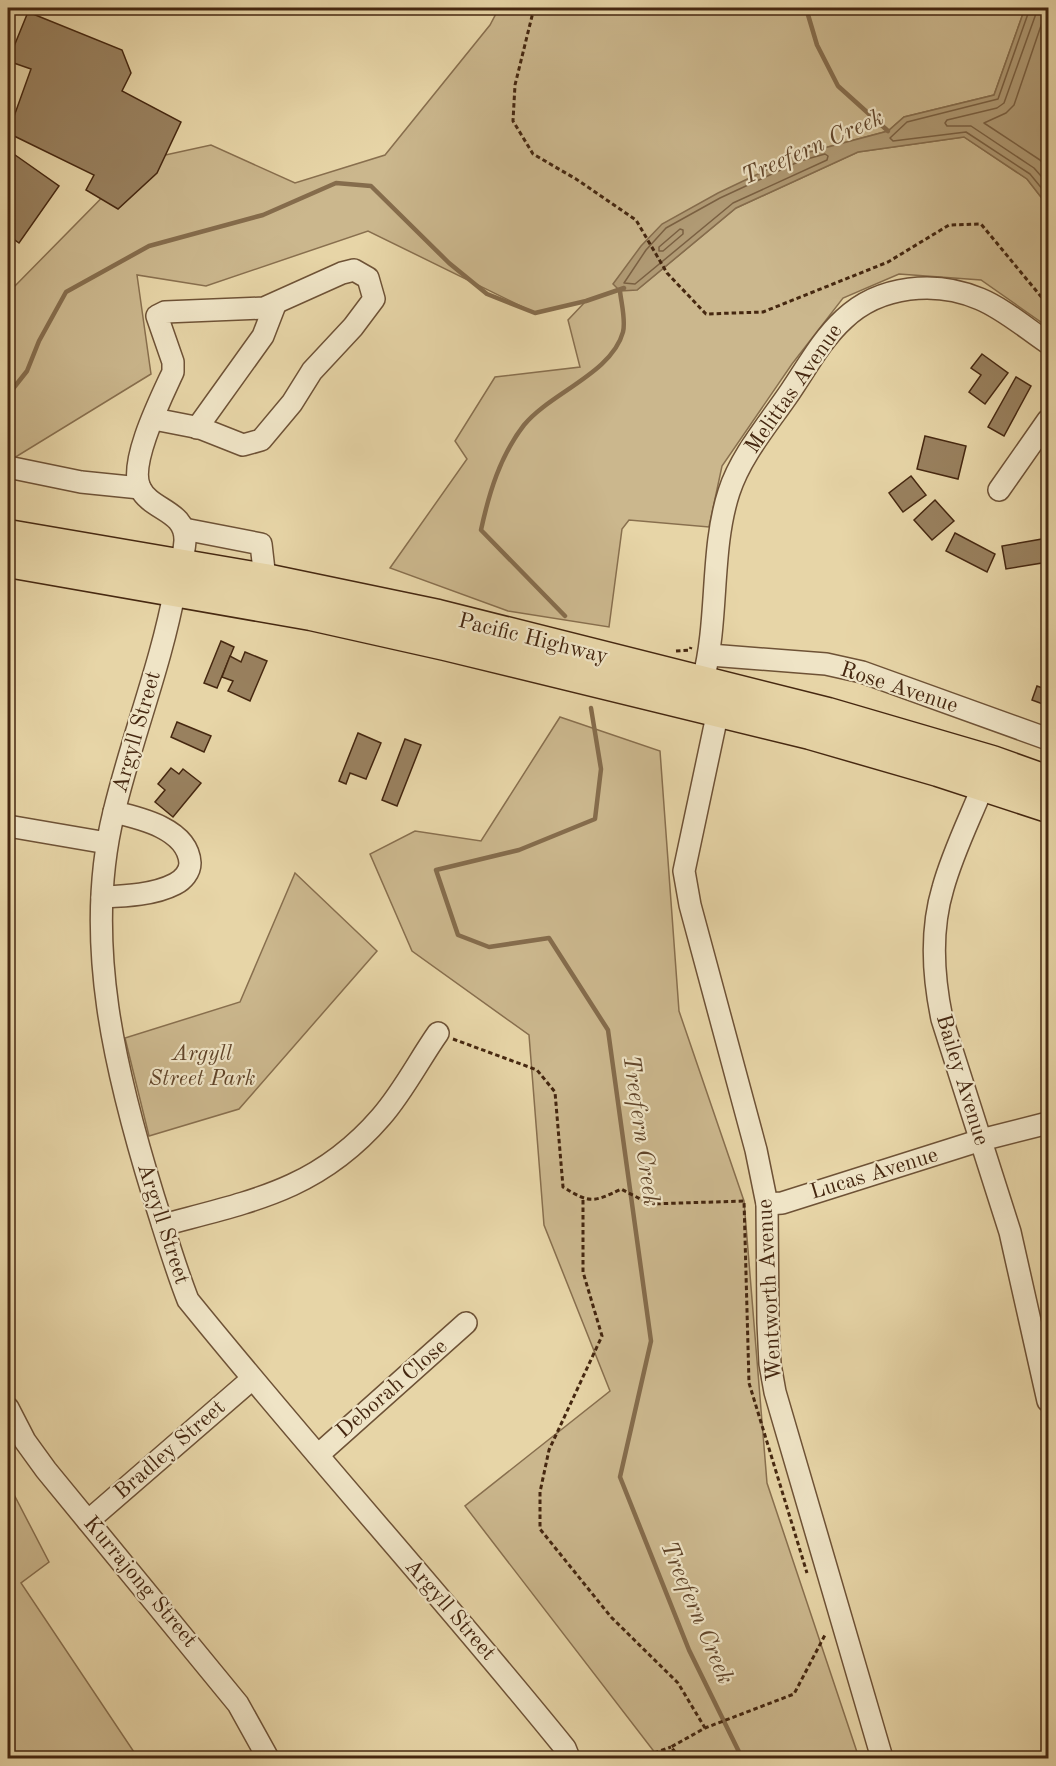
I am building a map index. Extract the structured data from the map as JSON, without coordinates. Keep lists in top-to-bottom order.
{
  "streets": {
    "highway": ["Pacific Highway"],
    "street": [
      "Melittas Avenue",
      "Rose Avenue",
      "Argyll Street",
      "Bailey Avenue",
      "Lucas Avenue",
      "Wentworth Avenue",
      "Deborah Close",
      "Bradley Street",
      "Kurrajong Street"
    ]
  },
  "crossings": [
    ["Melittas Avenue", "Pacific Highway"],
    ["Melittas Avenue", "Rose Avenue"],
    ["Pacific Highway", "Rose Avenue"],
    ["Pacific Highway", "Argyll Street"],
    ["Pacific Highway", "Bailey Avenue"],
    ["Pacific Highway", "Wentworth Avenue"],
    ["Argyll Street", "Deborah Close"],
    ["Argyll Street", "Bradley Street"],
    ["Bailey Avenue", "Lucas Avenue"],
    ["Lucas Avenue", "Wentworth Avenue"],
    ["Bradley Street", "Kurrajong Street"]
  ],
  "water": ["Treefern Creek"],
  "parks": ["Argyll Street Park"]
}
